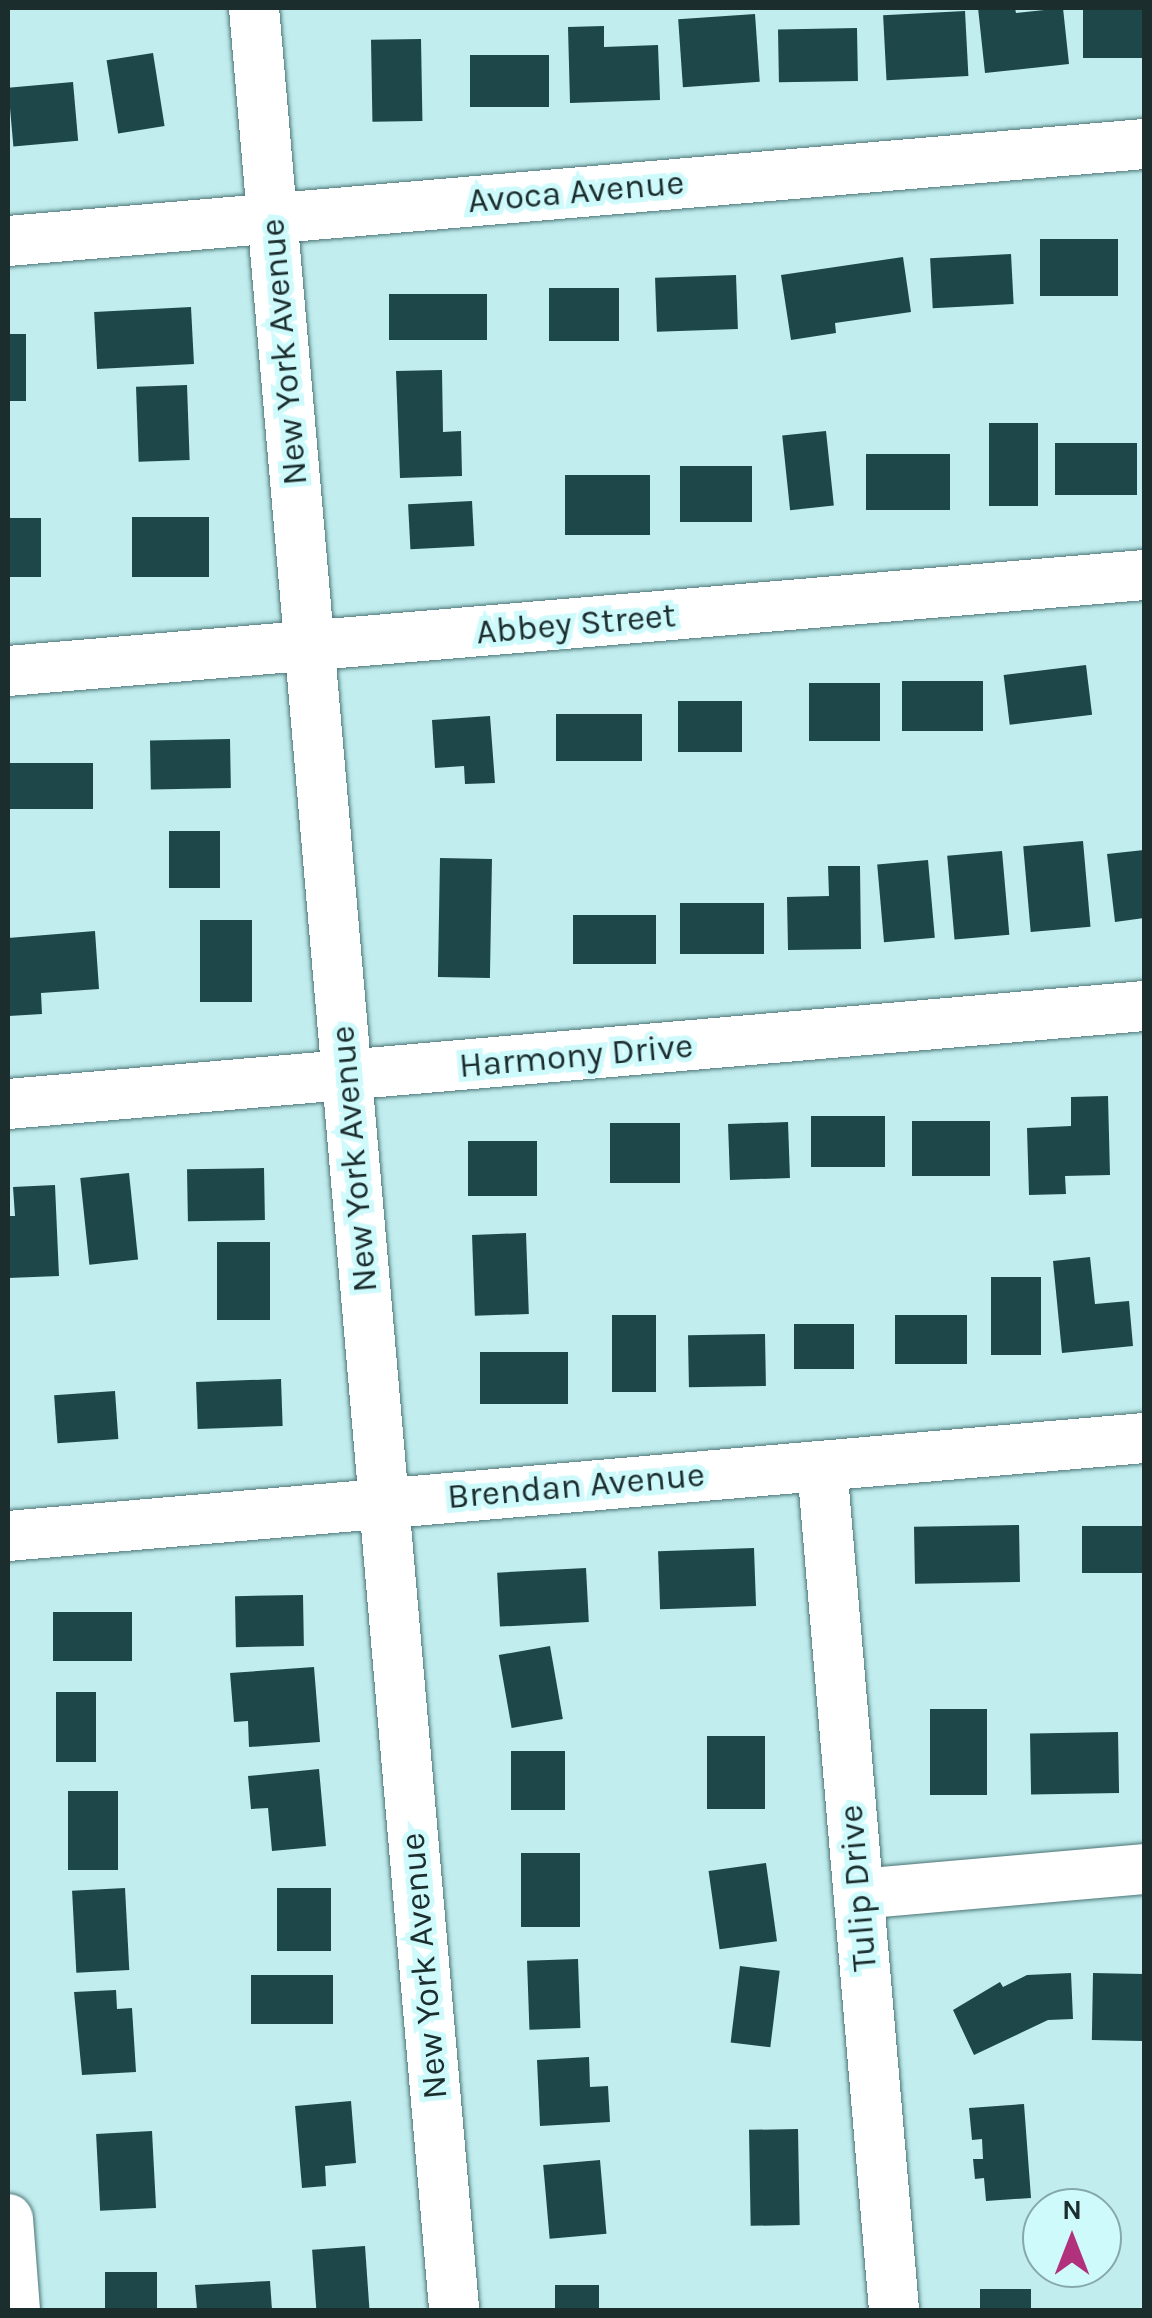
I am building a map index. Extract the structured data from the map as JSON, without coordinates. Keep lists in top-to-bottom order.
{
  "streets": {
    "street": [
      "Avoca Avenue",
      "New York Avenue",
      "Abbey Street",
      "Harmony Drive",
      "Brendan Avenue",
      "Tulip Drive"
    ]
  },
  "crossings": [
    ["Avoca Avenue", "New York Avenue"],
    ["New York Avenue", "Abbey Street"],
    ["New York Avenue", "Harmony Drive"],
    ["New York Avenue", "Brendan Avenue"],
    ["Brendan Avenue", "Tulip Drive"]
  ],
  "north": "top"
}
